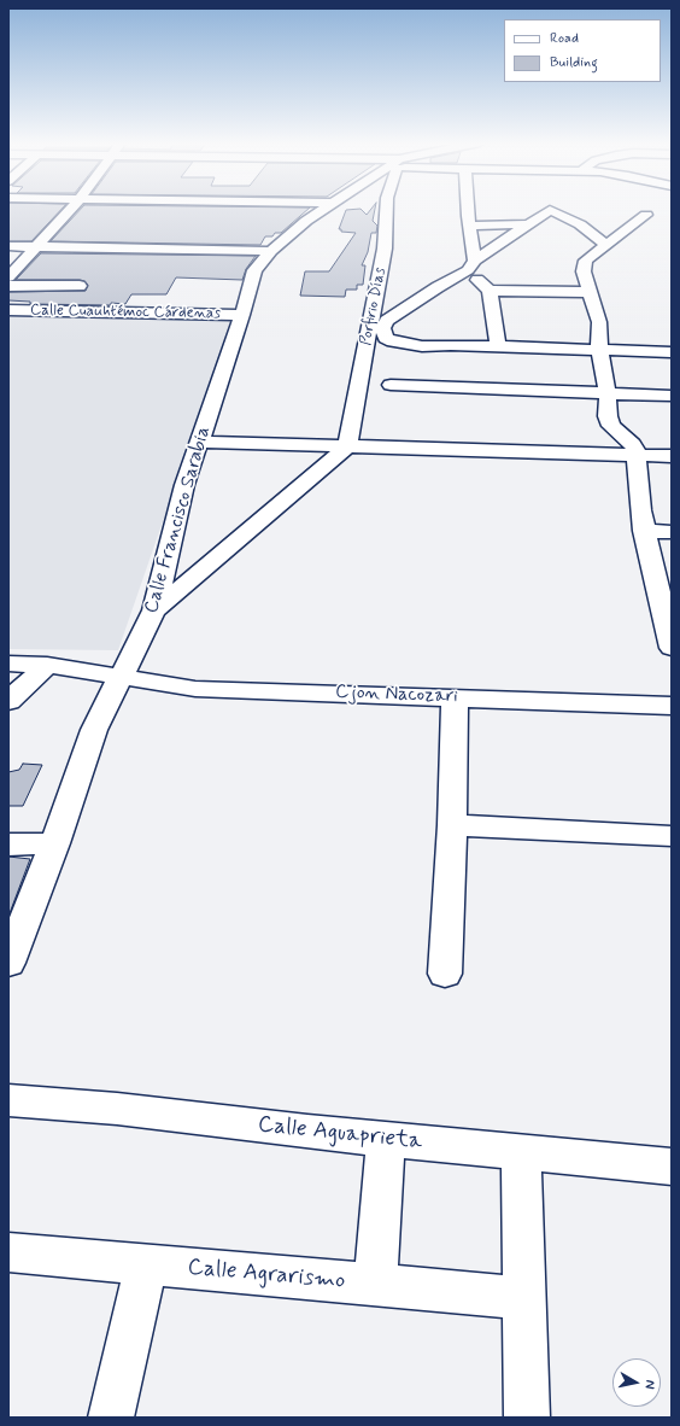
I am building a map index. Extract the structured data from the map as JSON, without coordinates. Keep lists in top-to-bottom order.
{
  "streets": {
    "street": [
      "Porfirio Días",
      "Calle Cuauhtémoc Cárdenas",
      "Calle Francisco Sarabia",
      "Cjon Nacozari",
      "Calle Aguaprieta",
      "Calle Agrarismo"
    ]
  },
  "crossings": [
    ["Calle Cuauhtémoc Cárdenas", "Calle Francisco Sarabia"],
    ["Calle Francisco Sarabia", "Cjon Nacozari"]
  ],
  "legend": ["Road", "Building"],
  "north": "right"
}
